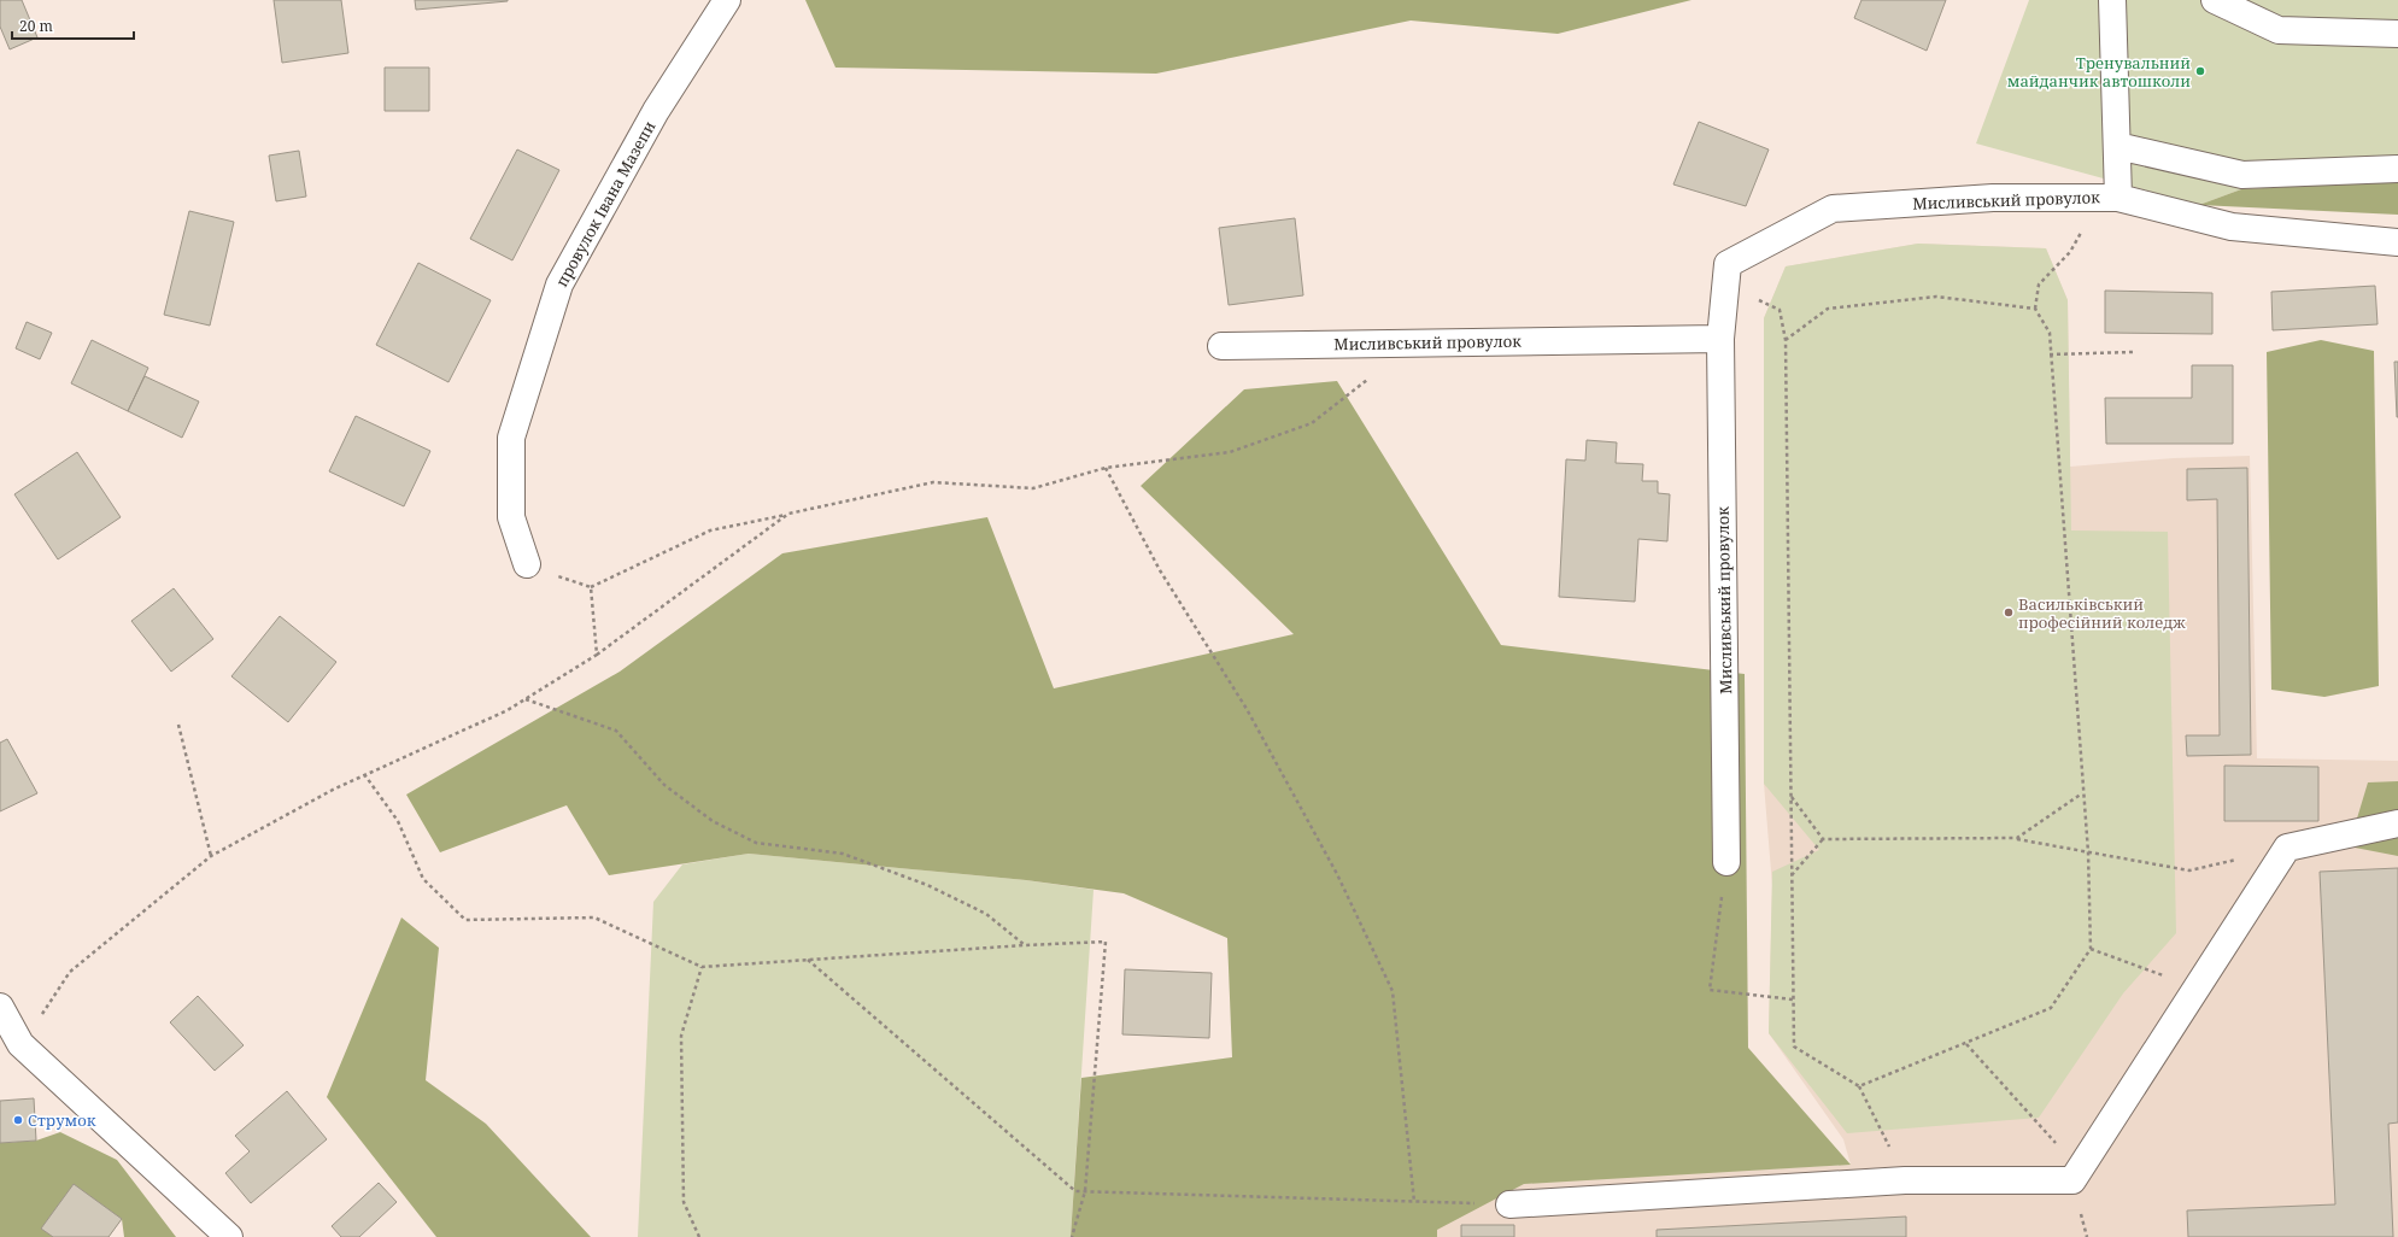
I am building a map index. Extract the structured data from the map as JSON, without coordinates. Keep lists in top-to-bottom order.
{
  "streets": {
    "street": ["Мисливський провулок", "провулок Івана Мазепи"]
  },
  "places": ["Тренувальний майданчик автошколи", "Васильківський професійний коледж", "Струмок"],
  "scale_bar": "20 m"
}
